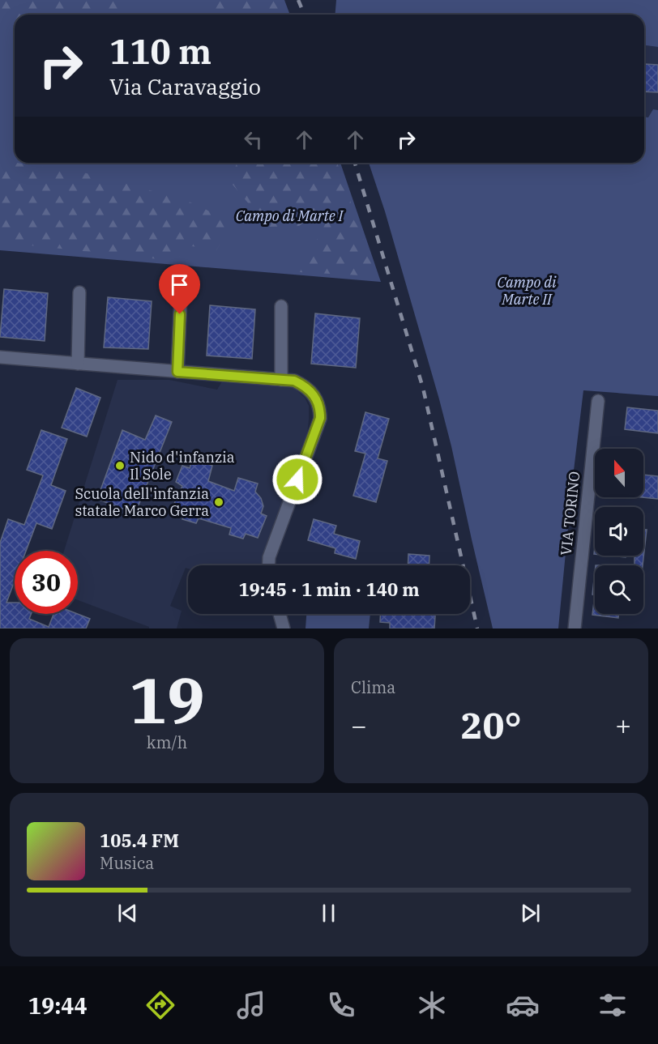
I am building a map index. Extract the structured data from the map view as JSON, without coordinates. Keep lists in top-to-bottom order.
{
  "streets": {
    "street": ["VIA TORINO"]
  },
  "parks": ["Campo di Marte I", "Campo di Marte II"],
  "places": ["Nido d'infanzia Il Sole", "Scuola dell'infanzia statale Marco Gerra"],
  "north": "top",
  "page": {
    "turn": ["110 m", "Via Caravaggio"],
    "limit": "30",
    "trip": "19:45 · 1 min · 140 m",
    "tile": [
      ["19", "km/h"],
      "Clima"
    ],
    "heat": ["−", "20°", "+"],
    "song": ["105.4 FM", "Musica"],
    "tabs": "19:44"
  }
}
